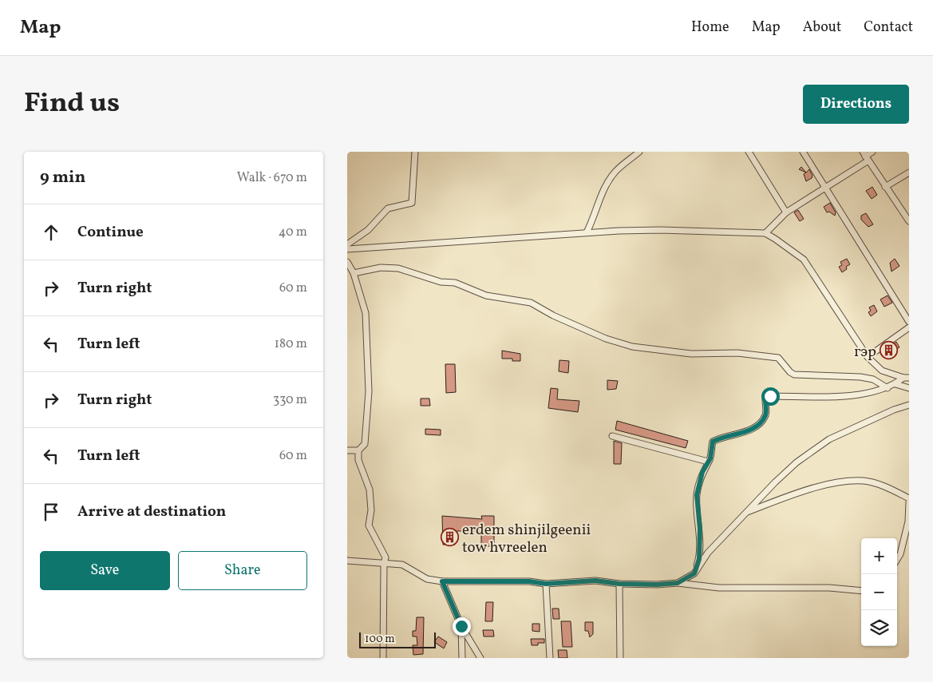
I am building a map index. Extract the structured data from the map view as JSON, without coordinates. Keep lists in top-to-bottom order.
{
  "places": {
    "building": ["гэр", "erdem shinjilgeenii tow hvreelen"]
  },
  "scale_bar": "100 m",
  "page": {
    "header": "Map",
    "nav": [
      "Home",
      "Map",
      "About",
      "Contact"
    ],
    "title": "Find us",
    "buttons": [
      "Directions",
      ["Save", "Share"]
    ],
    "heading": ["9 min", "Walk · 670 m"],
    "list": [
      ["Continue", "40 m"],
      ["Turn right", "60 m"],
      ["Turn left", "180 m"],
      ["Turn right", "330 m"],
      ["Turn left", "60 m"],
      "Arrive at destination"
    ],
    "map_buttons": ["+", "−"],
    "scale": "100 m"
  }
}
